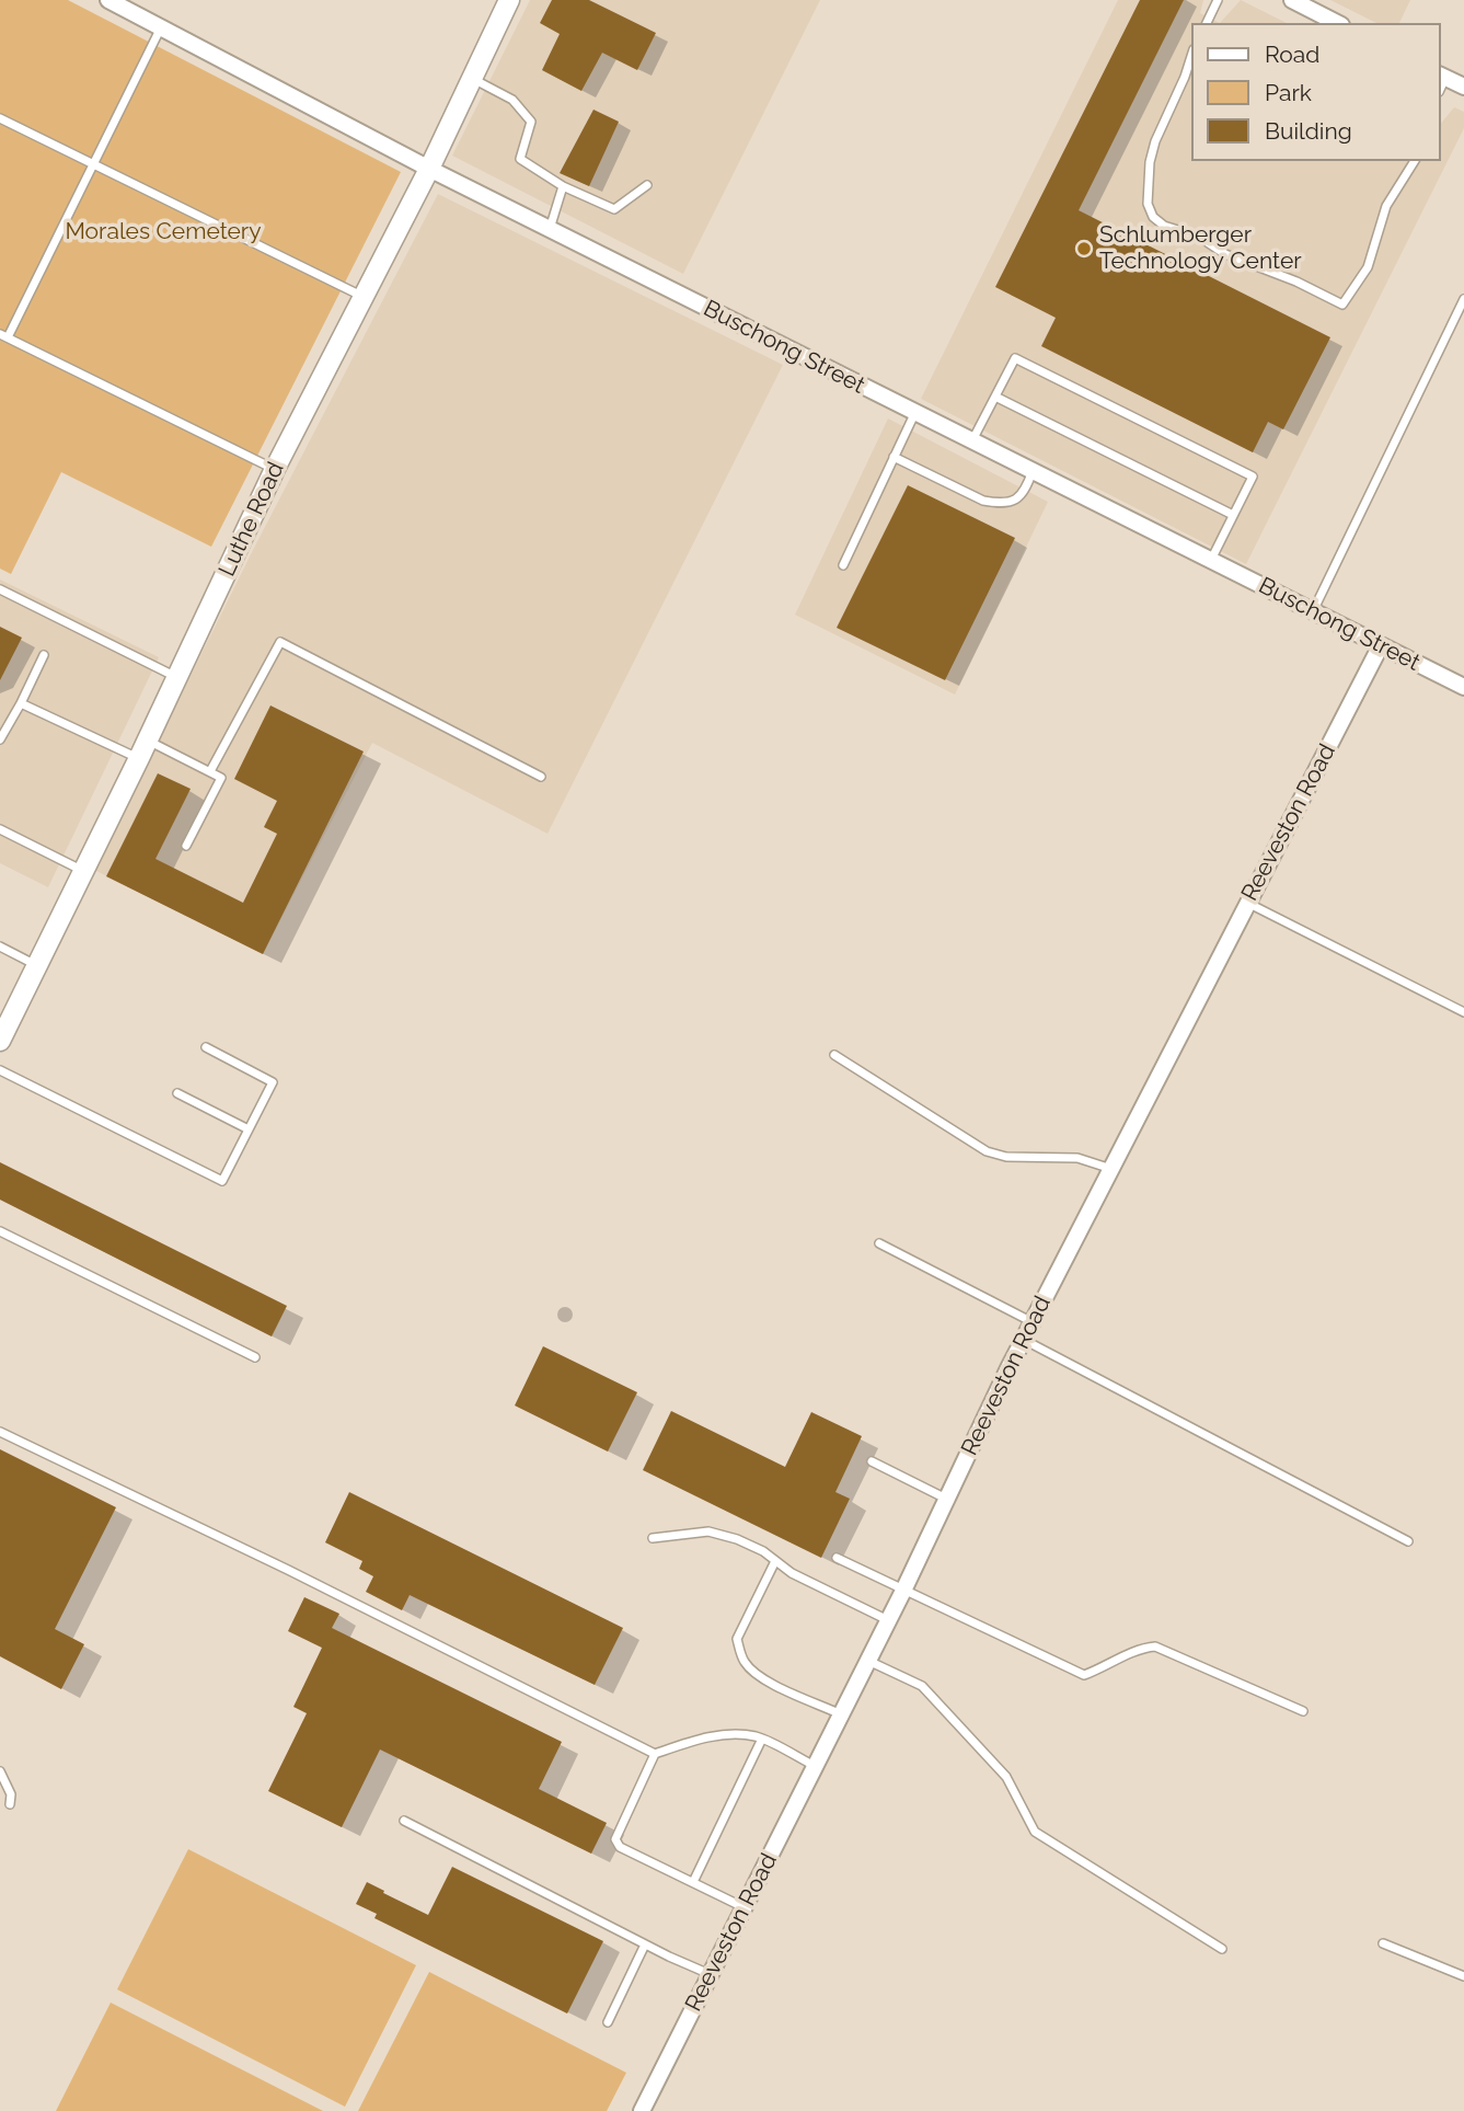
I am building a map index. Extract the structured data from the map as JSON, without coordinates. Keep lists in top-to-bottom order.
{
  "streets": {
    "street": ["Buschong Street", "Luthe Road", "Reeveston Road"]
  },
  "crossings": [
    ["Buschong Street", "Luthe Road"],
    ["Buschong Street", "Reeveston Road"]
  ],
  "parks": ["Morales Cemetery"],
  "places": ["Schlumberger Technology Center"],
  "legend": ["Road", "Park", "Building"]
}
